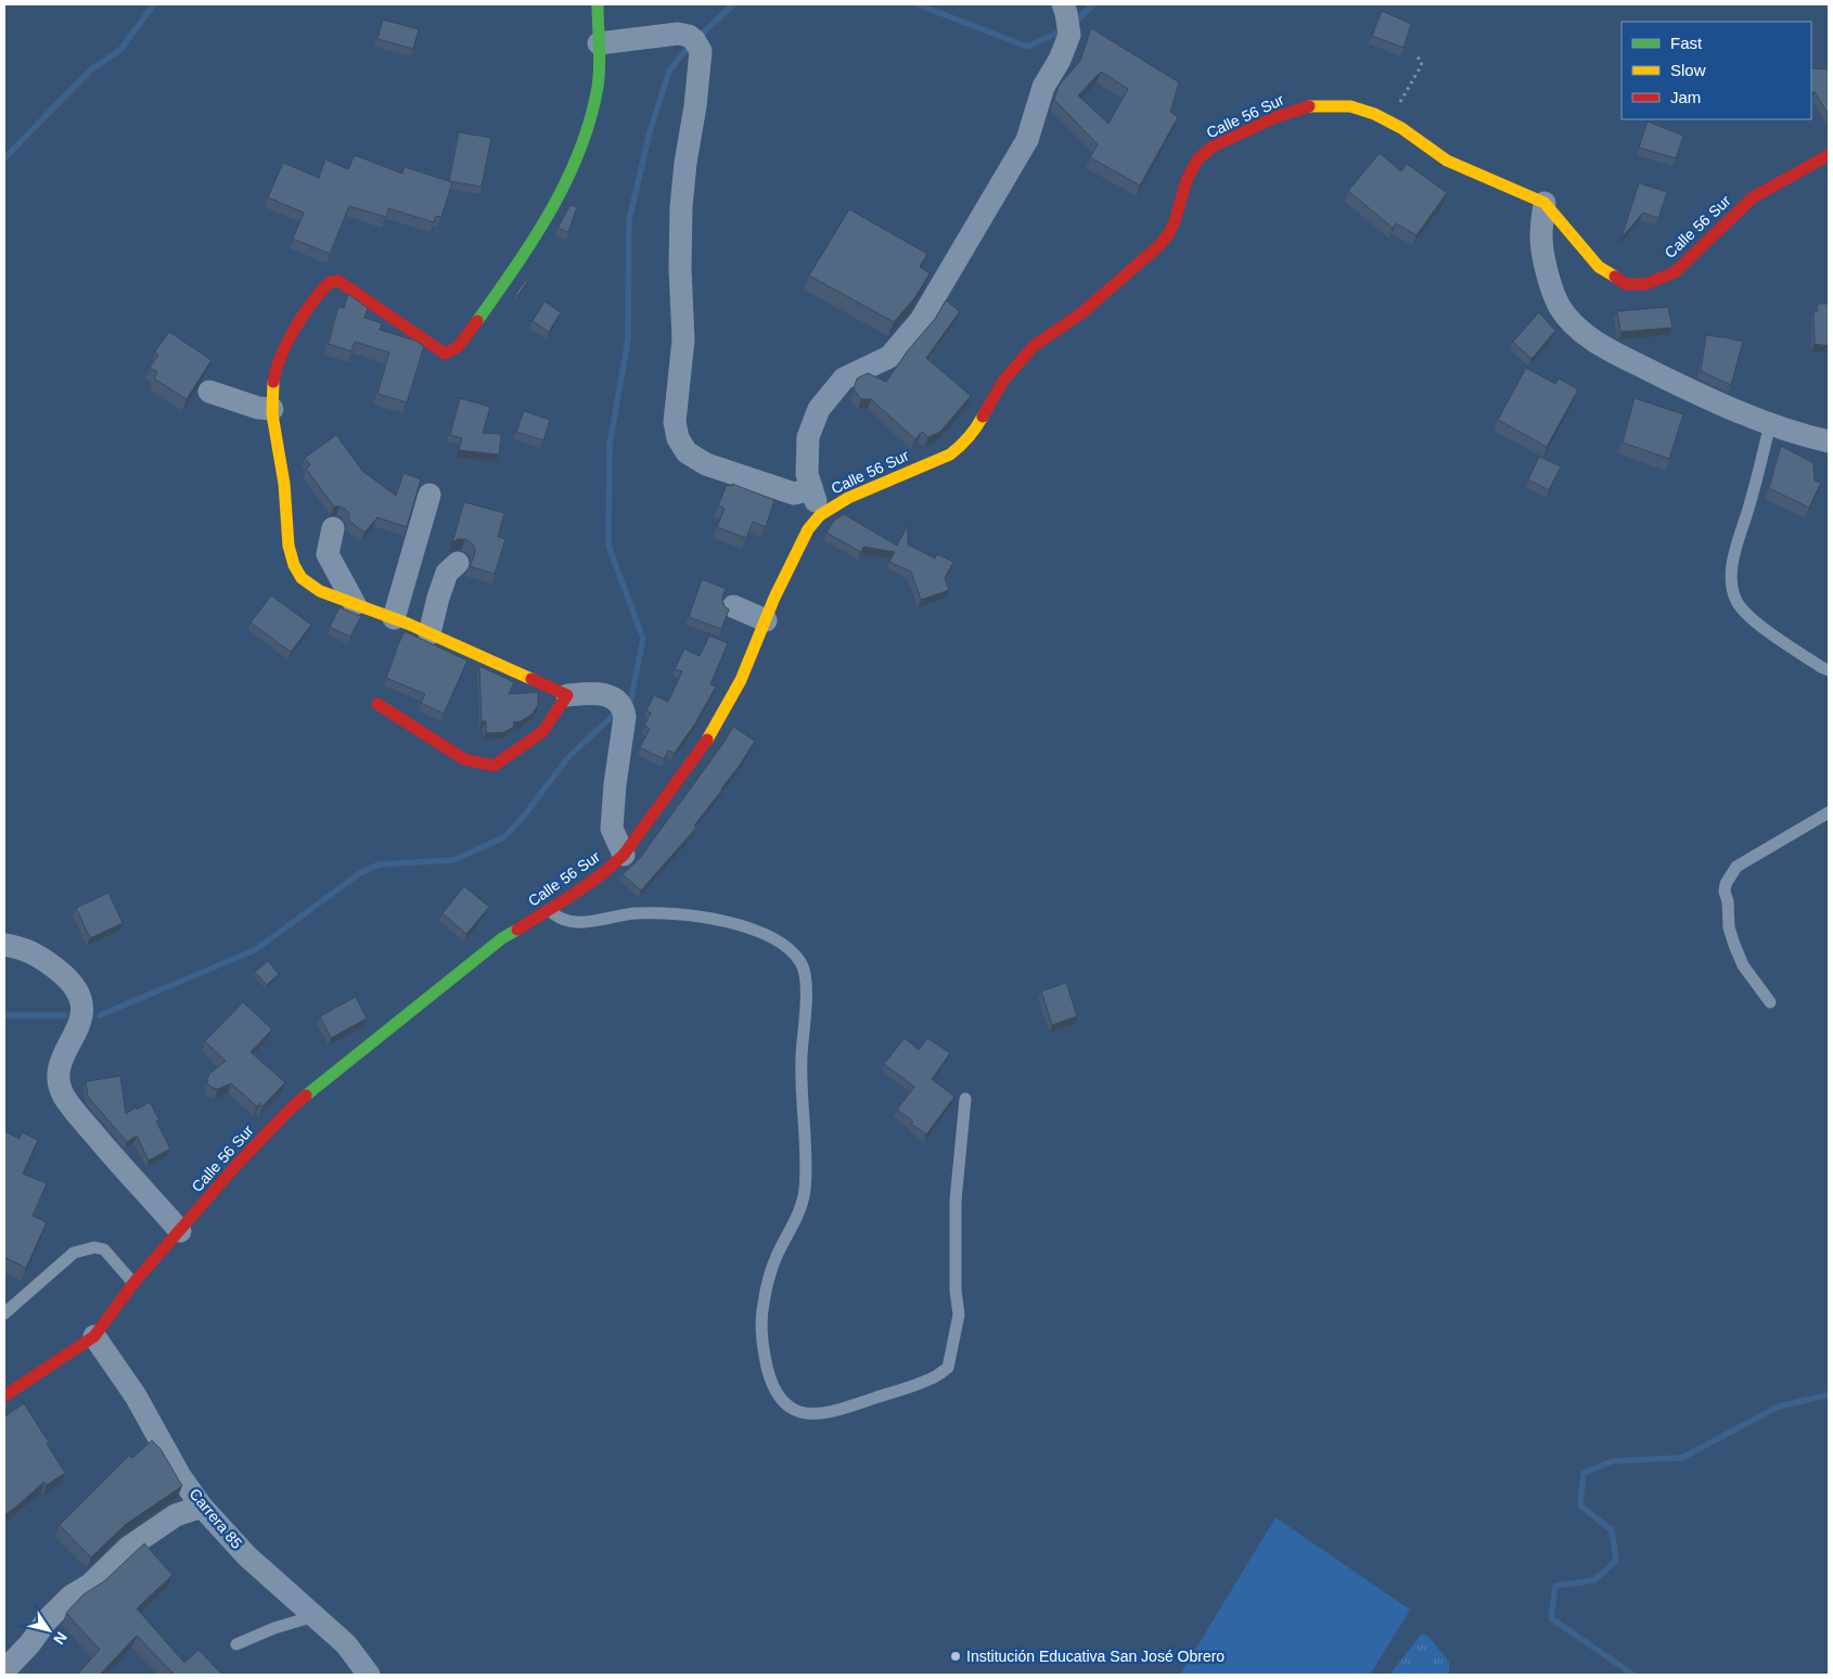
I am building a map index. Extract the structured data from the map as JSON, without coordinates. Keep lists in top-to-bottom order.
{
  "streets": {
    "street": ["Calle 56 Sur", "Carrera 85"]
  },
  "crossings": [
    ["Calle 56 Sur", "Carrera 85"]
  ],
  "places": ["Institución Educativa San José Obrero"],
  "legend": ["Fast", "Slow", "Jam"],
  "north": "bottom right"
}
